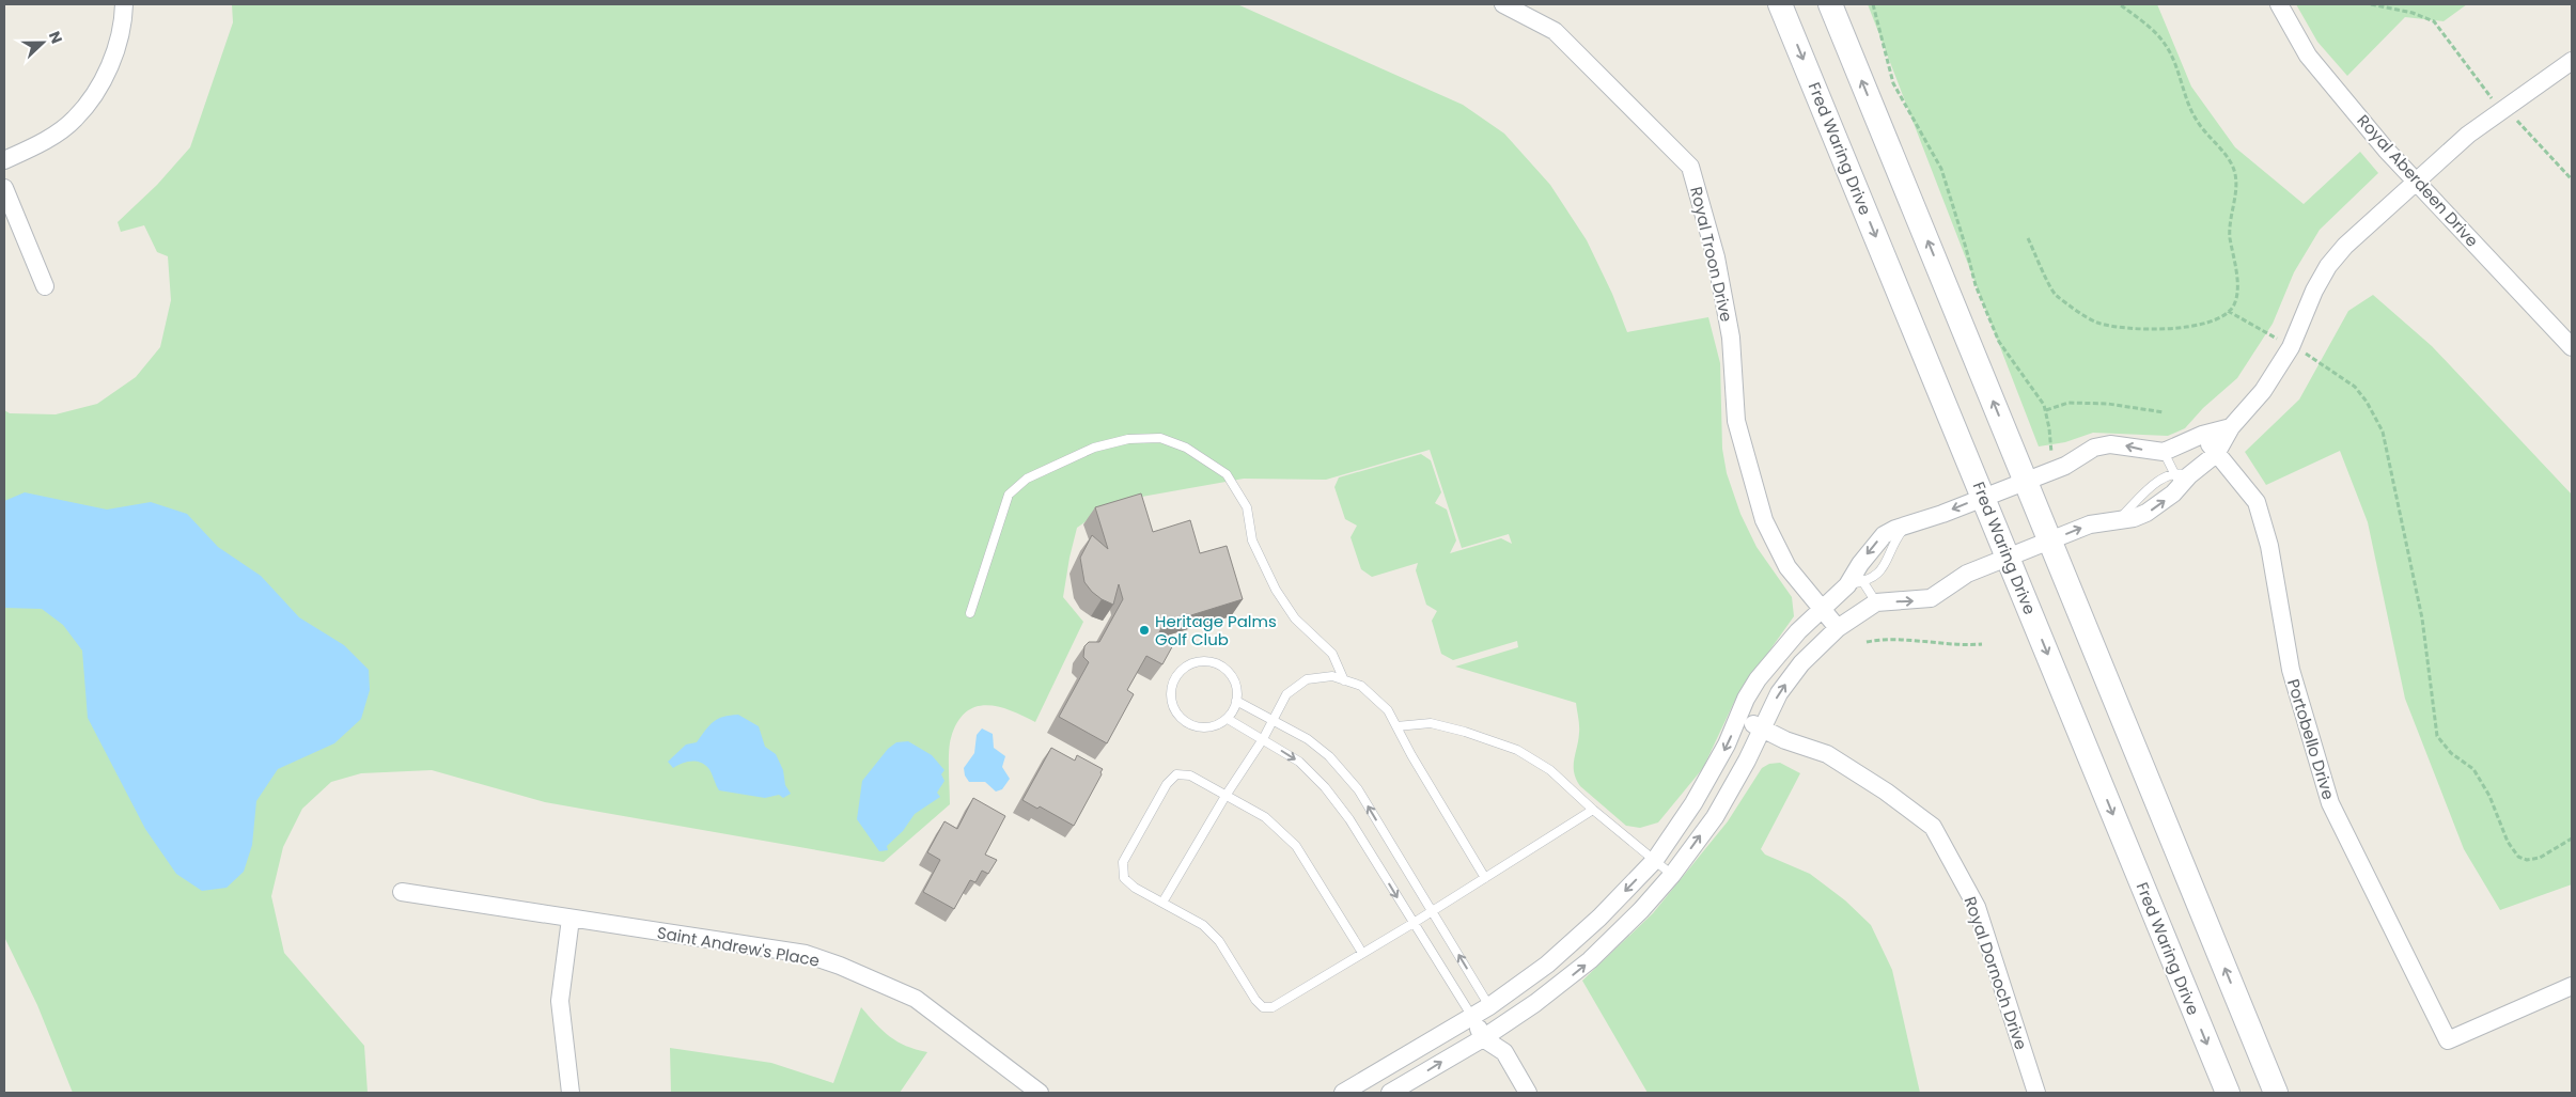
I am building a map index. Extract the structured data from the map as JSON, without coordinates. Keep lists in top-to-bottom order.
{
  "streets": {
    "main road": ["Fred Waring Drive"],
    "street": [
      "Royal Aberdeen Drive",
      "Royal Troon Drive",
      "Portobello Drive",
      "Saint Andrew's Place",
      "Royal Dornoch Drive"
    ]
  },
  "places": ["Heritage Palms Golf Club"],
  "north": "right"
}
